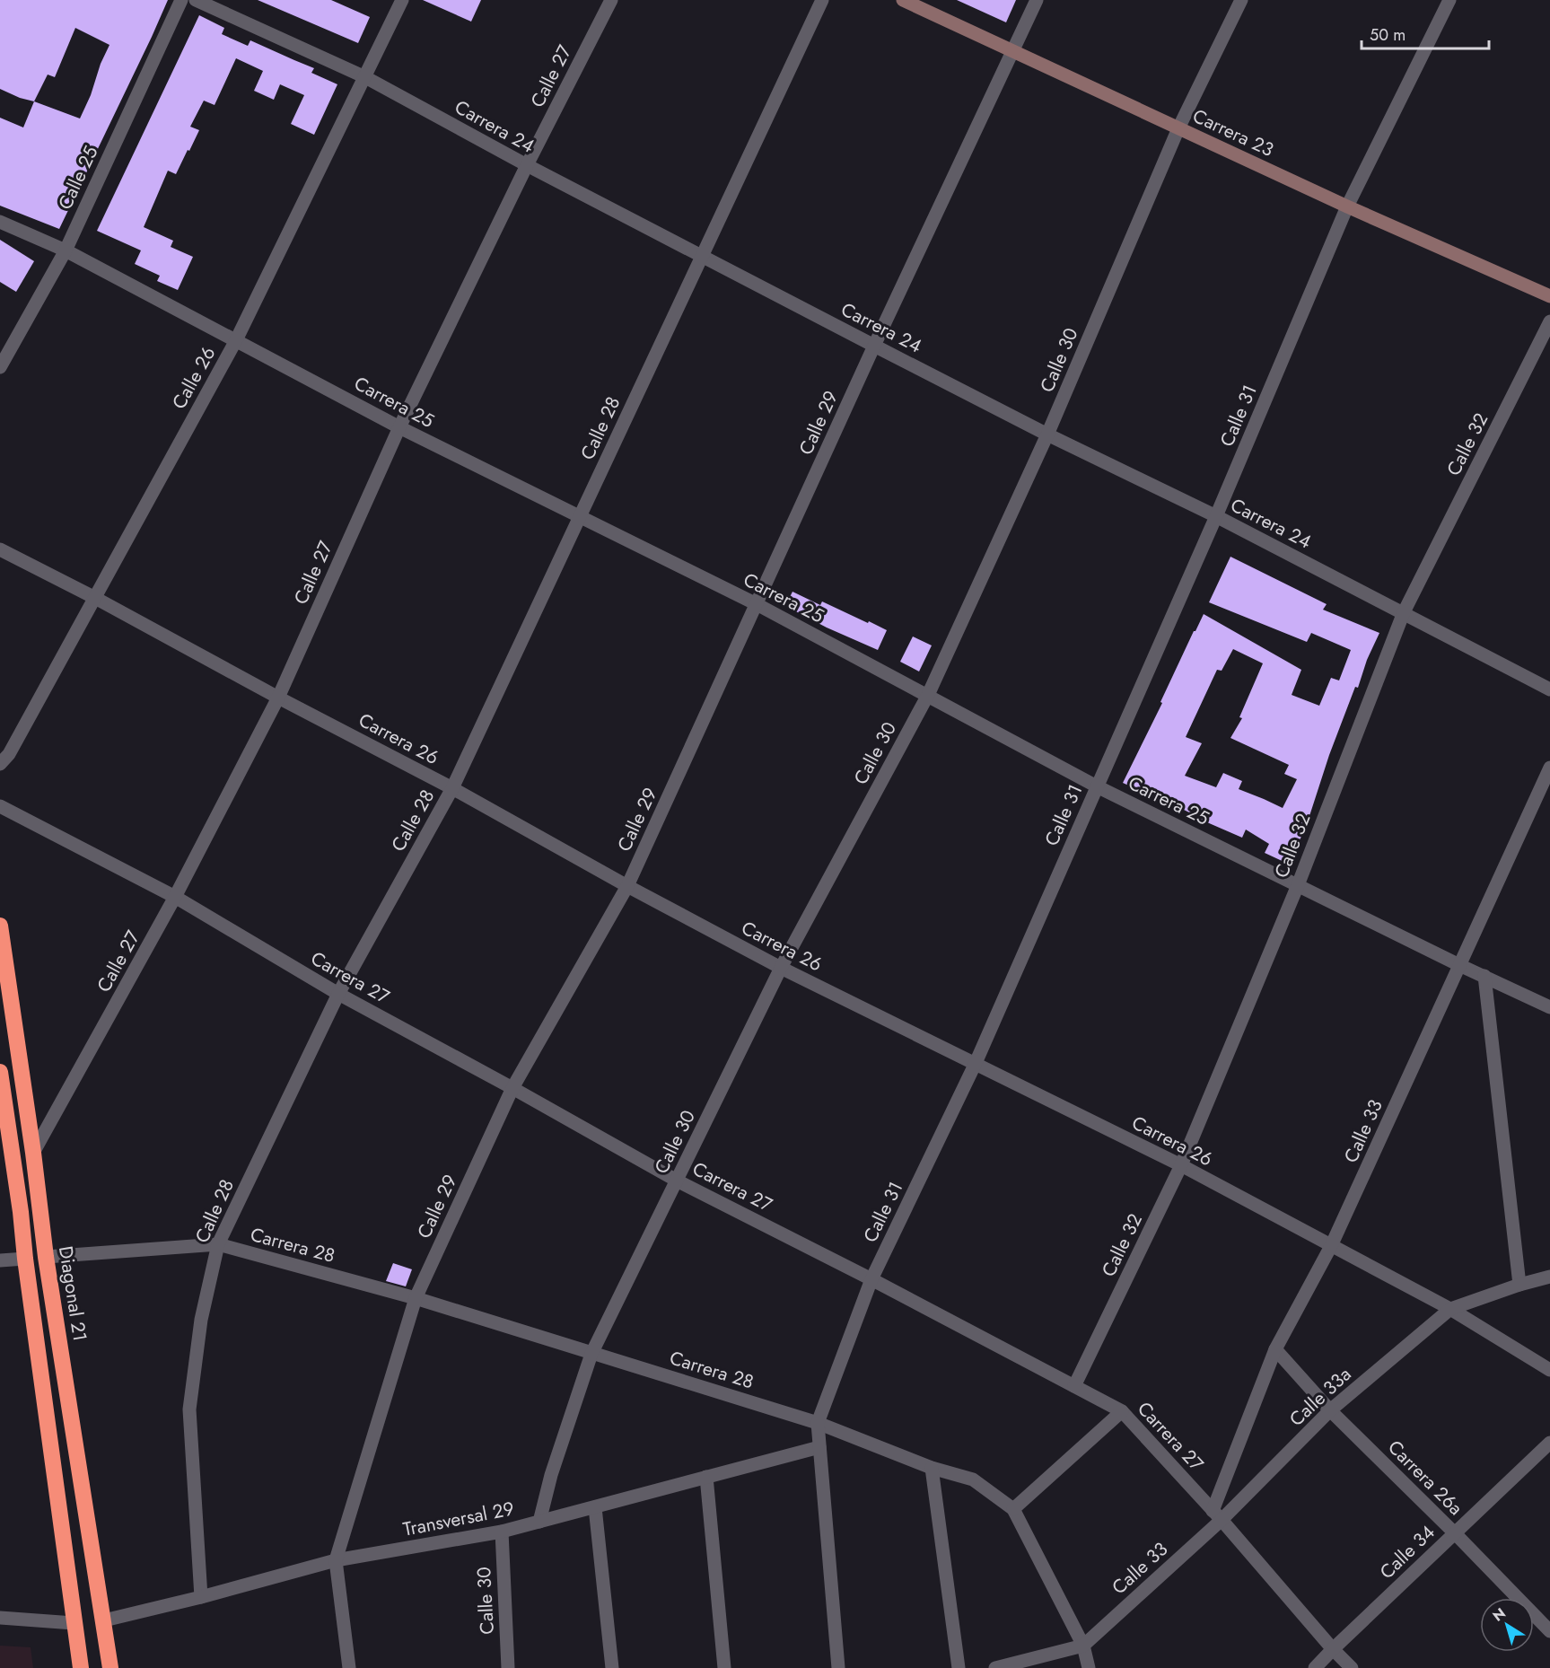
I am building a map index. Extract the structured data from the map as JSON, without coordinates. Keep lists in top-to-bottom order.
{
  "streets": {
    "highway": ["Diagonal 21"],
    "street": [
      "Calle 27",
      "Carrera 24",
      "Carrera 23",
      "Calle 25",
      "Calle 30",
      "Calle 26",
      "Carrera 25",
      "Calle 31",
      "Calle 29",
      "Calle 28",
      "Calle 32",
      "Carrera 26",
      "Carrera 27",
      "Calle 33",
      "Carrera 28",
      "Calle 33a",
      "Carrera 26a",
      "Transversal 29",
      "Calle 34"
    ]
  },
  "crossings": [
    ["Calle 27", "Carrera 24"],
    ["Calle 27", "Carrera 25"],
    ["Calle 27", "Carrera 26"],
    ["Calle 27", "Carrera 27"],
    ["Calle 27", "Diagonal 21"],
    ["Carrera 24", "Calle 30"],
    ["Carrera 24", "Calle 26"],
    ["Carrera 24", "Calle 31"],
    ["Carrera 24", "Calle 29"],
    ["Carrera 24", "Calle 28"],
    ["Carrera 24", "Calle 32"],
    ["Carrera 23", "Calle 30"],
    ["Carrera 23", "Calle 31"],
    ["Carrera 23", "Calle 29"],
    ["Calle 25", "Carrera 25"],
    ["Calle 30", "Carrera 25"],
    ["Calle 30", "Carrera 26"],
    ["Calle 30", "Carrera 27"],
    ["Calle 30", "Carrera 28"],
    ["Calle 30", "Transversal 29"],
    ["Calle 26", "Carrera 25"],
    ["Calle 26", "Carrera 26"],
    ["Carrera 25", "Calle 31"],
    ["Carrera 25", "Calle 29"],
    ["Carrera 25", "Calle 28"],
    ["Carrera 25", "Calle 32"],
    ["Carrera 25", "Calle 33"],
    ["Calle 31", "Carrera 26"],
    ["Calle 31", "Carrera 27"],
    ["Calle 31", "Carrera 28"],
    ["Calle 31", "Transversal 29"],
    ["Calle 29", "Carrera 26"],
    ["Calle 29", "Carrera 27"],
    ["Calle 29", "Carrera 28"],
    ["Calle 29", "Transversal 29"],
    ["Calle 28", "Carrera 26"],
    ["Calle 28", "Carrera 27"],
    ["Calle 28", "Carrera 28"],
    ["Calle 28", "Transversal 29"],
    ["Calle 32", "Carrera 26"],
    ["Calle 32", "Carrera 27"],
    ["Carrera 26", "Calle 33"],
    ["Carrera 26", "Calle 33a"],
    ["Carrera 27", "Calle 33"],
    ["Carrera 27", "Calle 33a"],
    ["Carrera 27", "Calle 34"],
    ["Calle 33", "Carrera 28"],
    ["Calle 33", "Calle 33a"],
    ["Calle 33", "Carrera 26a"],
    ["Carrera 28", "Diagonal 21"],
    ["Diagonal 21", "Transversal 29"],
    ["Calle 33a", "Carrera 26a"],
    ["Carrera 26a", "Calle 34"]
  ],
  "scale_bar": "50 m",
  "north": "top left"
}
